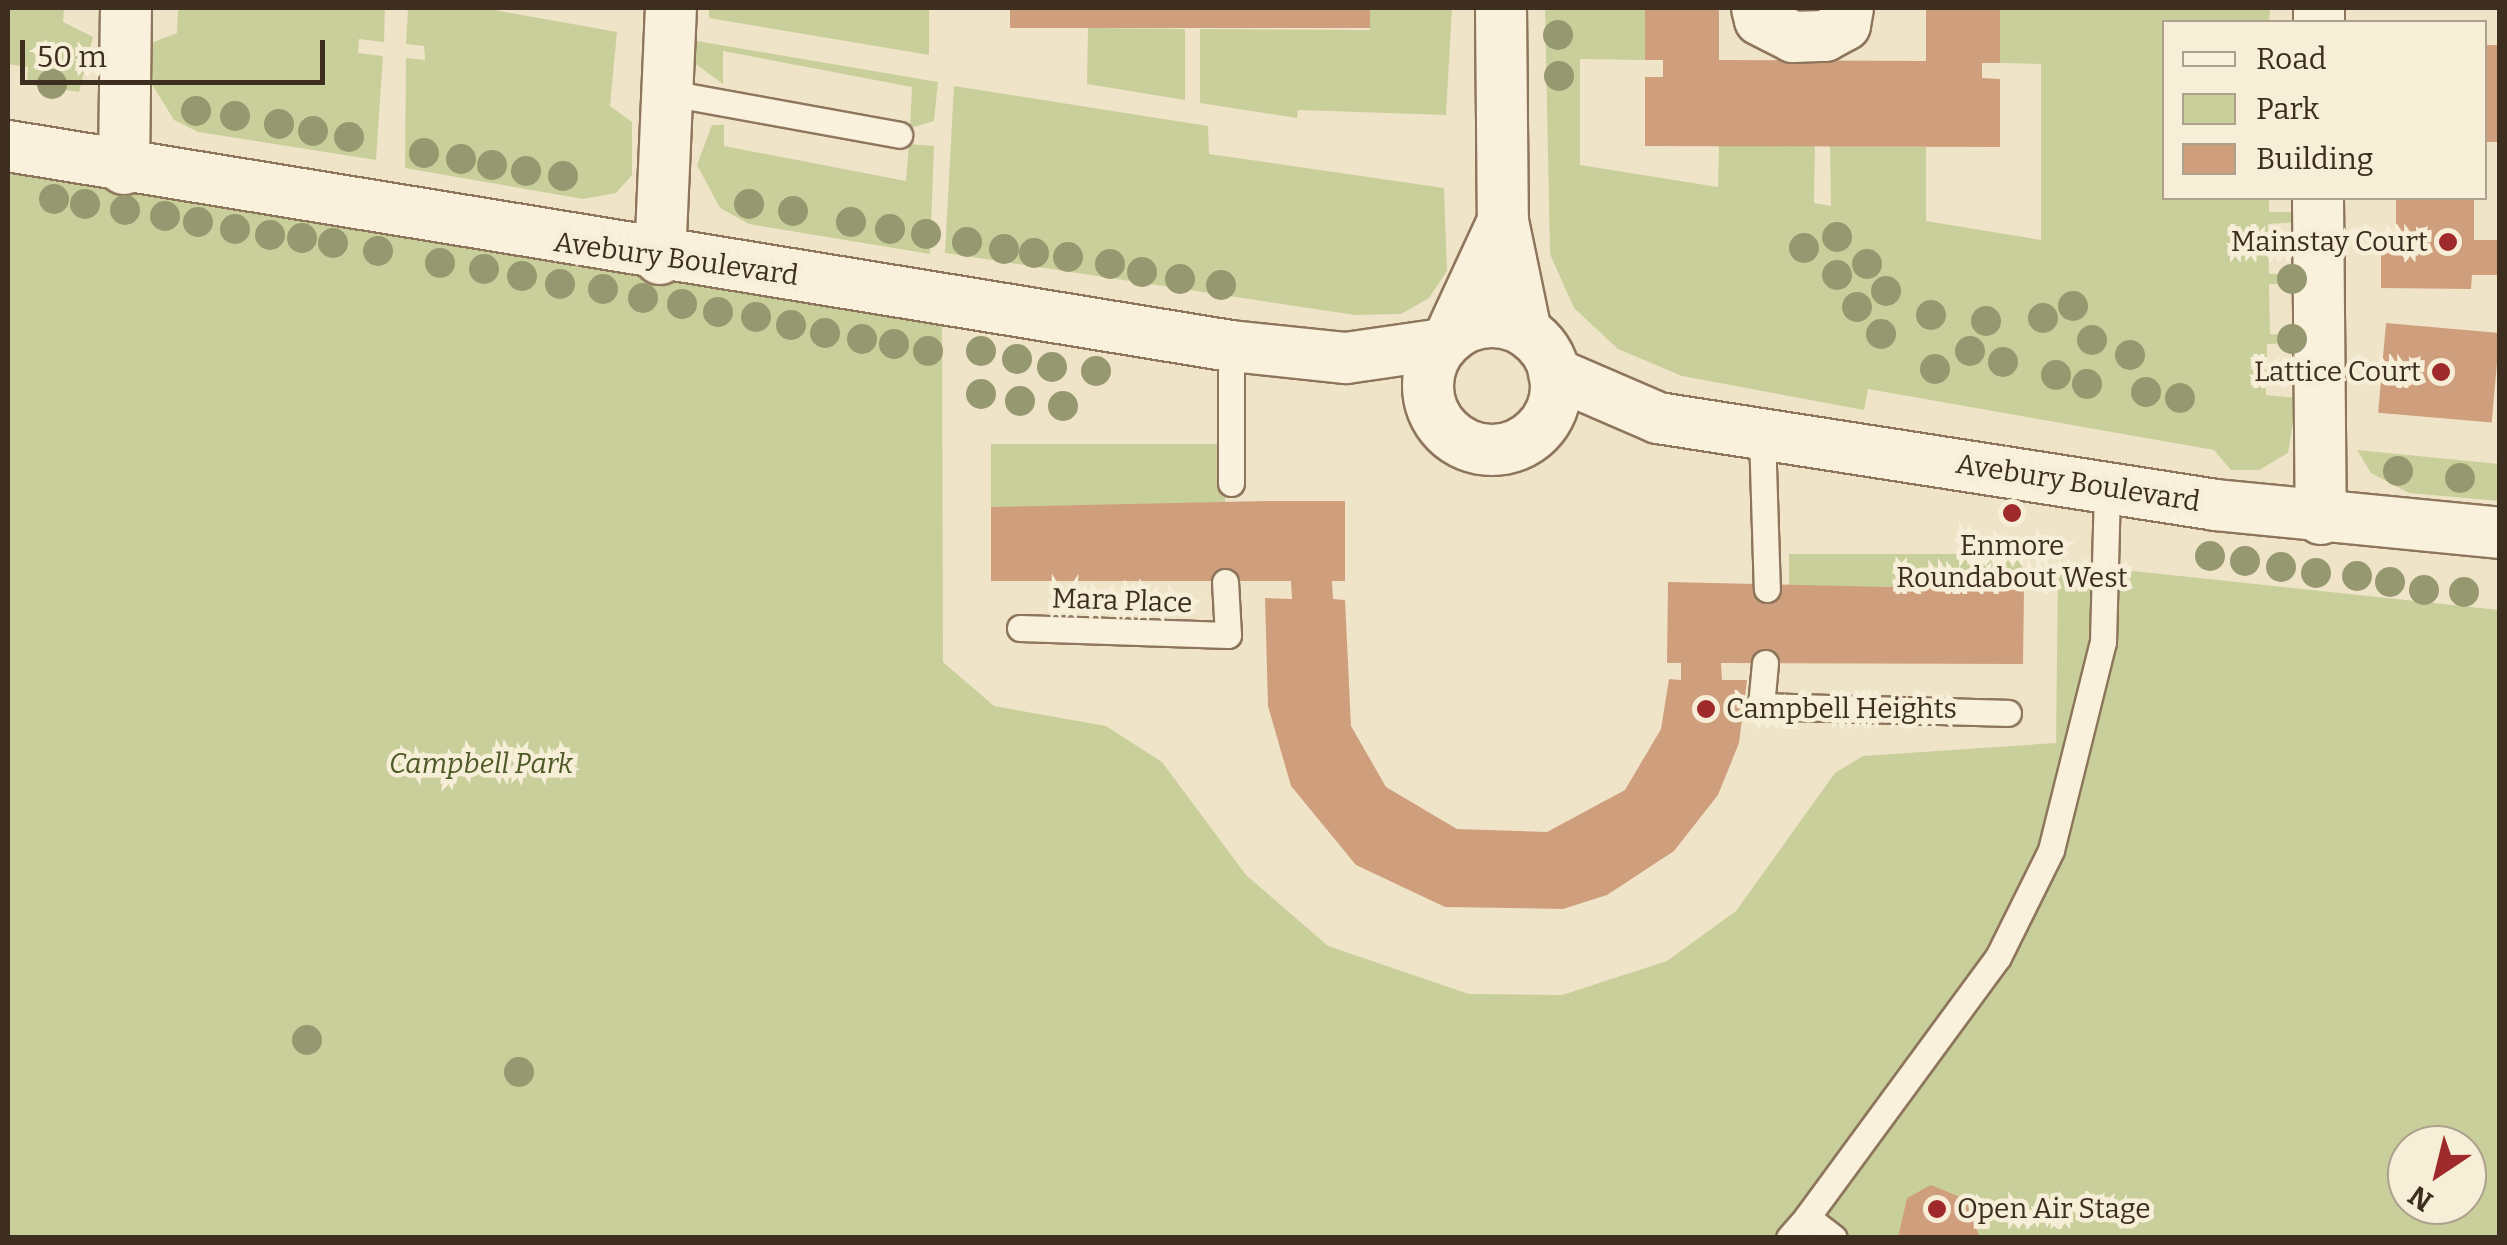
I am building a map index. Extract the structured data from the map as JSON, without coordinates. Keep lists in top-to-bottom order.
{
  "streets": {
    "street": ["Avebury Boulevard"],
    "lane": ["Mara Place"]
  },
  "parks": ["Campbell Park"],
  "places": [
    "Mainstay Court",
    "Lattice Court",
    "Enmore Roundabout West",
    "Campbell Heights",
    "Open Air Stage"
  ],
  "legend": ["Road", "Park", "Building"],
  "scale_bar": "50 m",
  "north": "bottom left"
}
